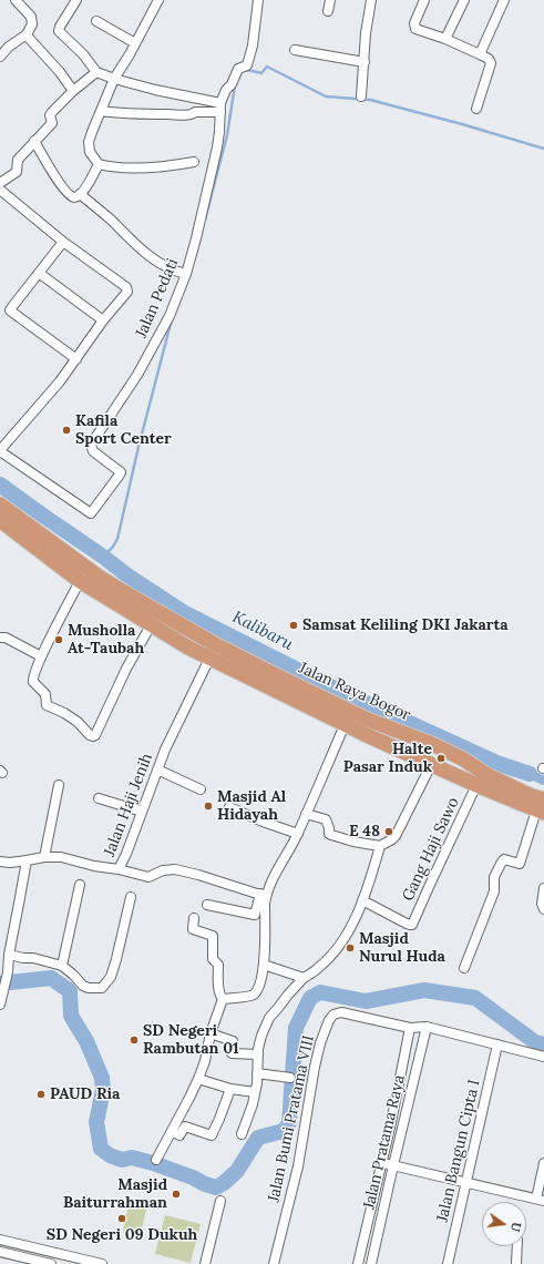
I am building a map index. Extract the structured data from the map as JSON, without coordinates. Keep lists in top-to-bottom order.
{
  "streets": {
    "highway": ["Jalan Raya Bogor"],
    "street": [
      "Jalan Pedati",
      "Jalan Haji Jenih",
      "Gang Haji Sawo",
      "Jalan Bumi Pratama VIII",
      "Jalan Pratama Raya",
      "Jalan Bangun Cipta I"
    ]
  },
  "crossings": [
    ["Jalan Raya Bogor", "Jalan Haji Jenih"],
    ["Jalan Raya Bogor", "Gang Haji Sawo"],
    ["Jalan Bumi Pratama VIII", "Jalan Pratama Raya"],
    ["Jalan Bumi Pratama VIII", "Jalan Bangun Cipta I"]
  ],
  "water": ["Kalibaru"],
  "places": [
    "Kafila Sport Center",
    "Samsat Keliling DKI Jakarta",
    "Musholla At-Taubah",
    "Halte Pasar Induk",
    "Masjid Al Hidayah",
    "E 48",
    "Masjid Nurul Huda",
    "SD Negeri Rambutan 01",
    "PAUD Ria",
    "Masjid Baiturrahman",
    "SD Negeri 09 Dukuh"
  ],
  "north": "right"
}
